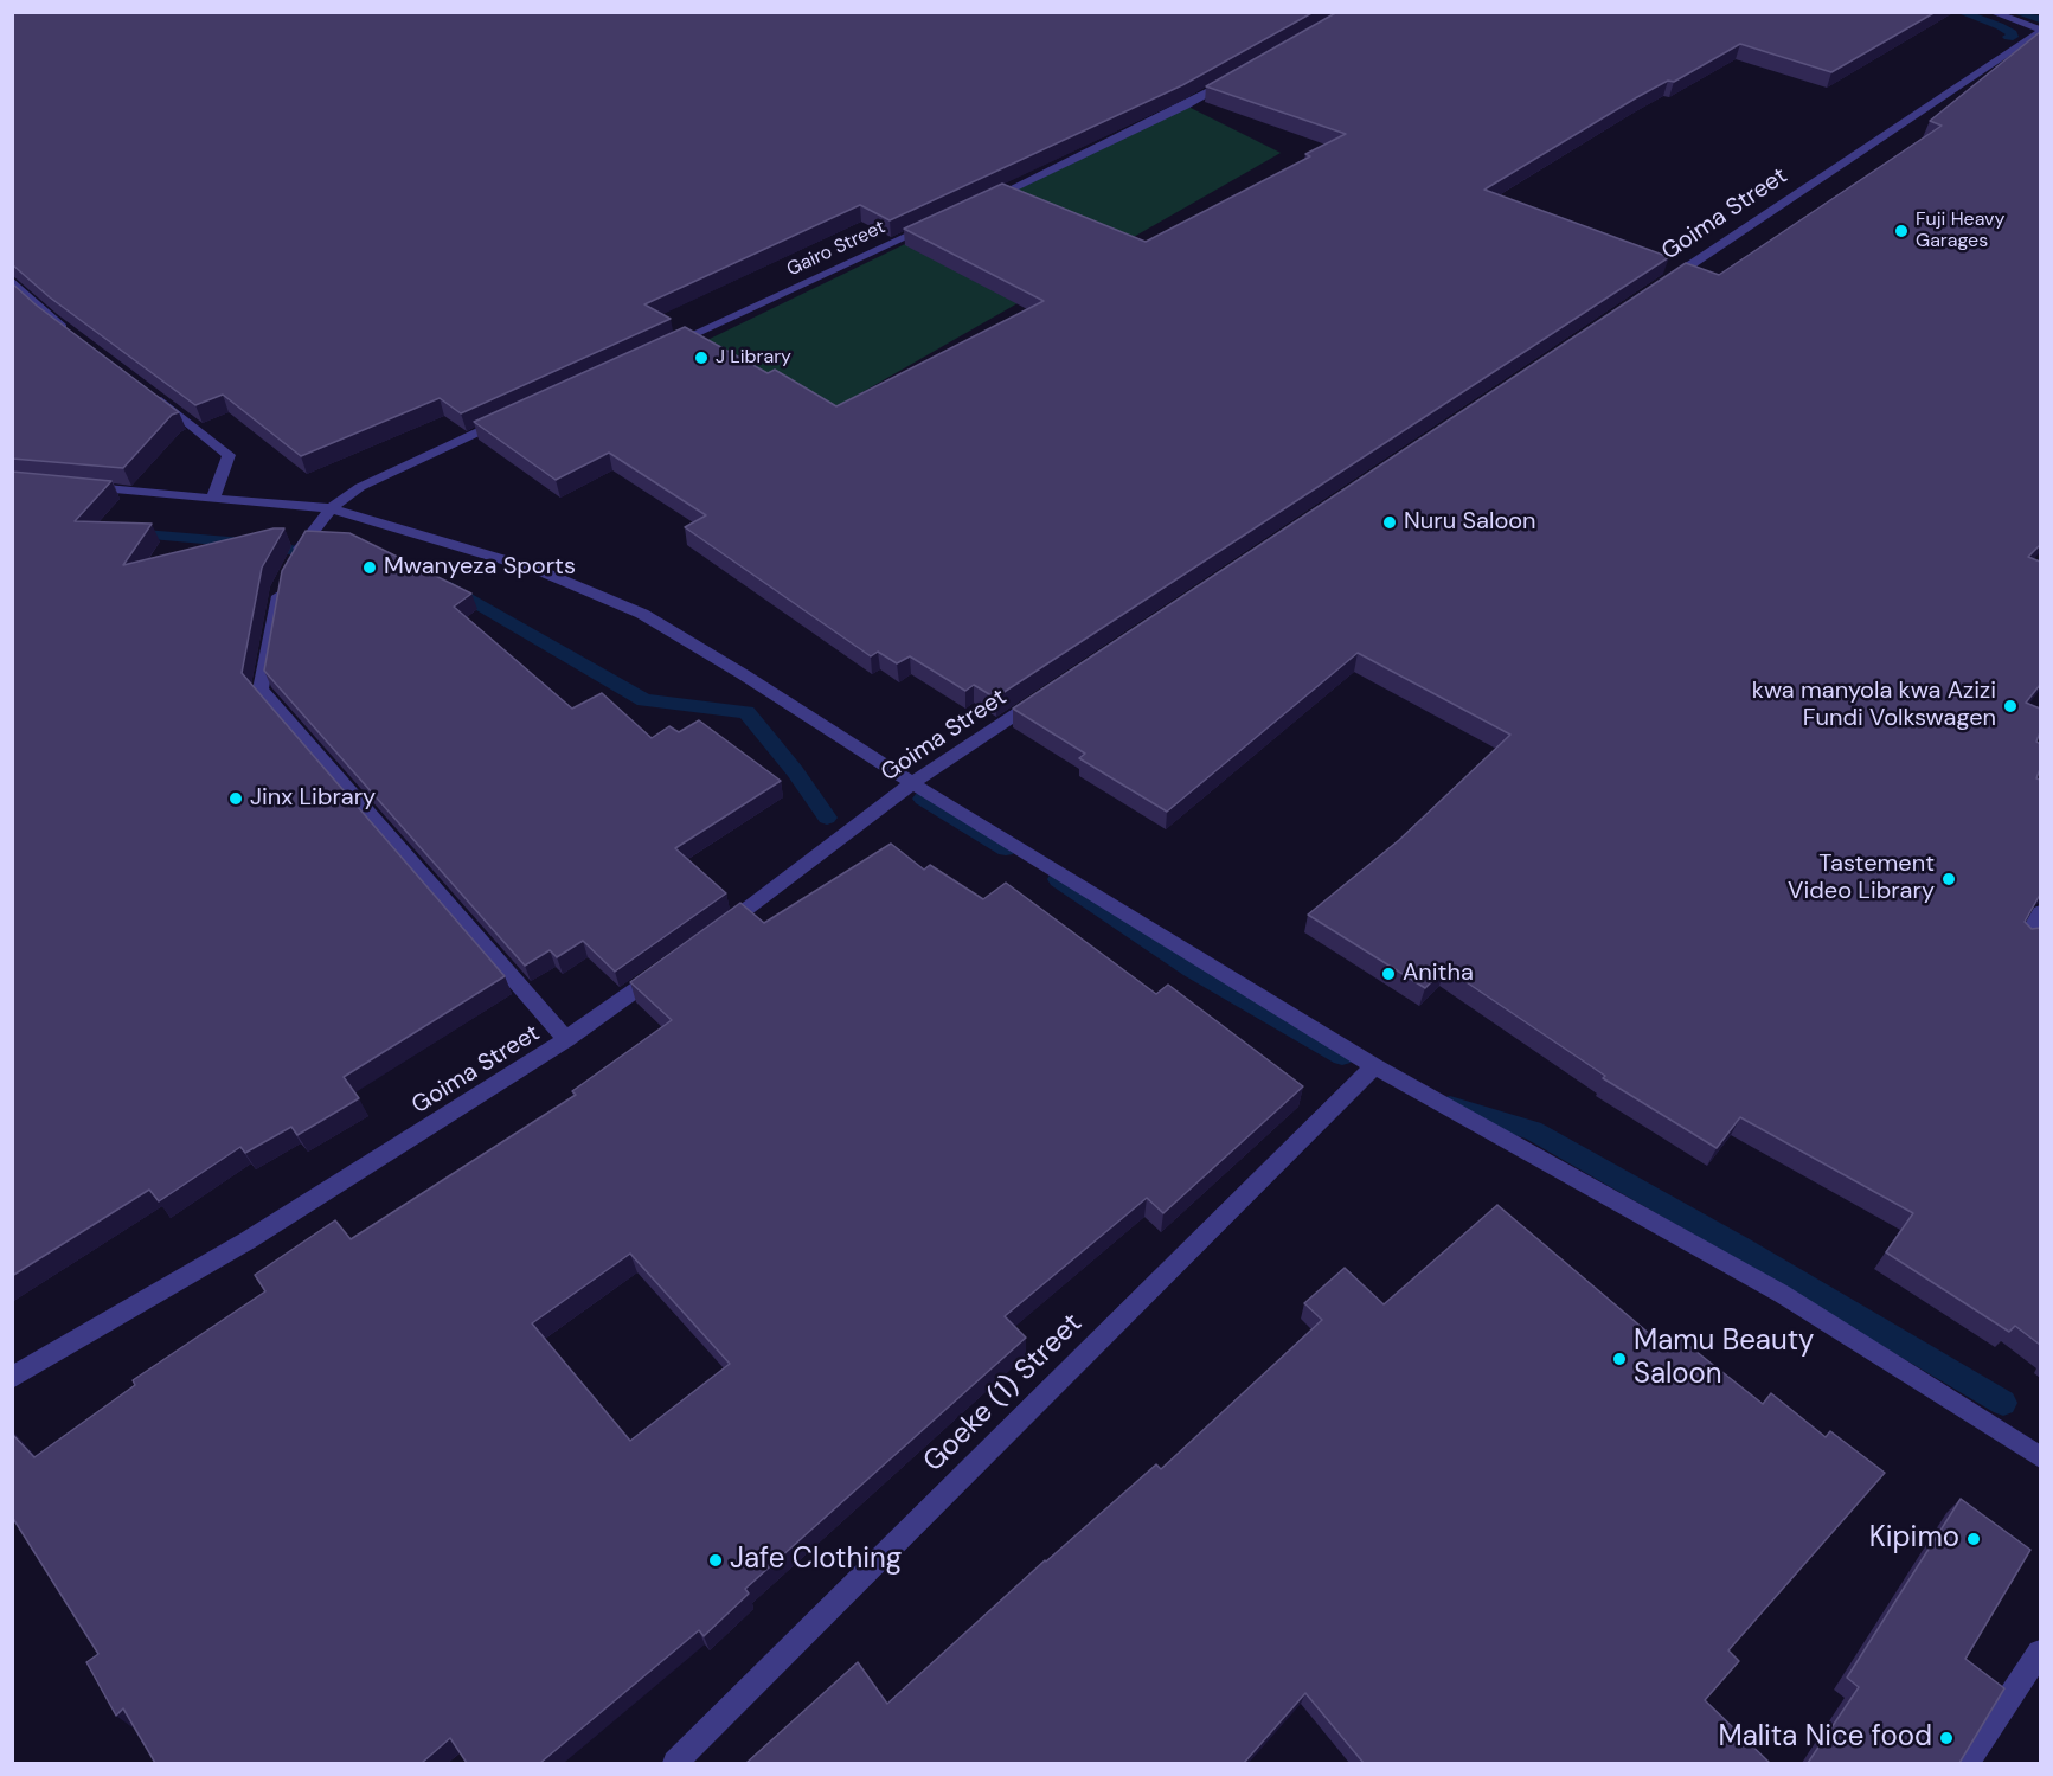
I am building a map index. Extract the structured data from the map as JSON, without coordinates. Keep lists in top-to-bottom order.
{
  "streets": {
    "street": ["Goima Street", "Gairo Street", "Goeke (1) Street"]
  },
  "places": [
    "Fuji Heavy Garages",
    "J Library",
    "Nuru Saloon",
    "Mwanyeza Sports",
    "kwa manyola kwa Azizi Fundi Volkswagen",
    "Jinx Library",
    "Tastement Video Library",
    "Anitha",
    "Mamu Beauty Saloon",
    "Kipimo",
    "Jafe Clothing",
    "Malita Nice food"
  ]
}
